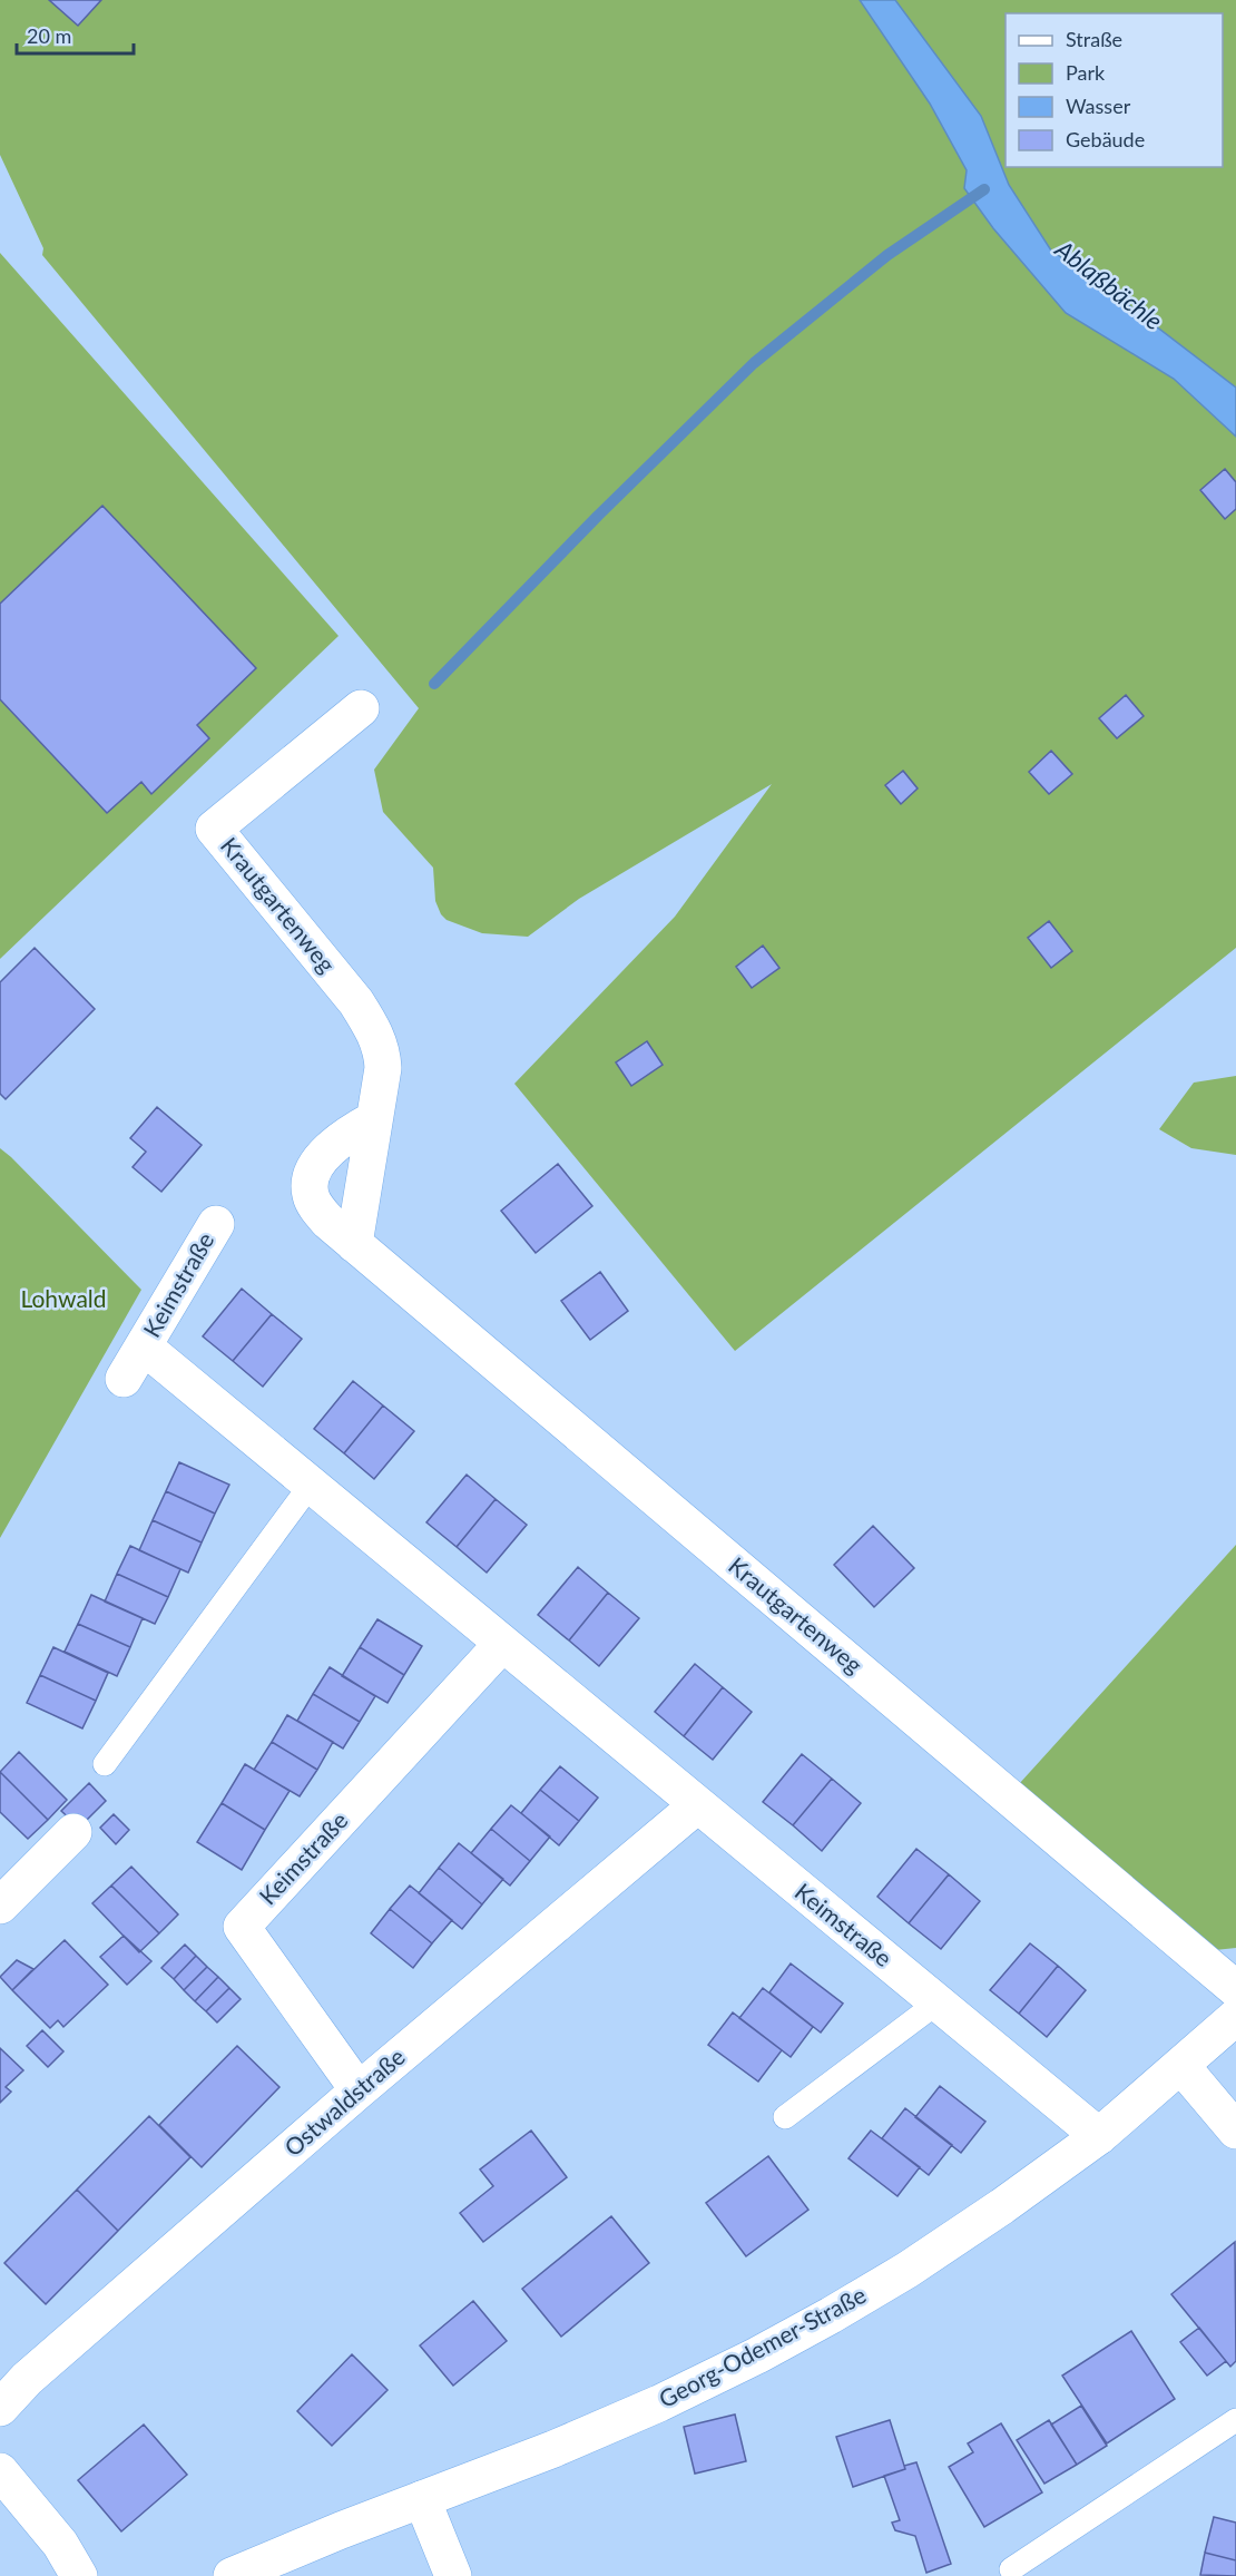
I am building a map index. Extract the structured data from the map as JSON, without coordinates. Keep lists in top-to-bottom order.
{
  "streets": {
    "street": [
      "Krautgartenweg",
      "Keimstraße",
      "Ostwaldstraße",
      "Georg-Odemer-Straße"
    ]
  },
  "crossings": [
    ["Keimstraße", "Ostwaldstraße"],
    ["Keimstraße", "Georg-Odemer-Straße"]
  ],
  "water": ["Ablaßbächle"],
  "parks": ["Lohwald"],
  "legend": [
    "Straße",
    "Park",
    "Wasser",
    "Gebäude"
  ],
  "scale_bar": "20 m"
}
